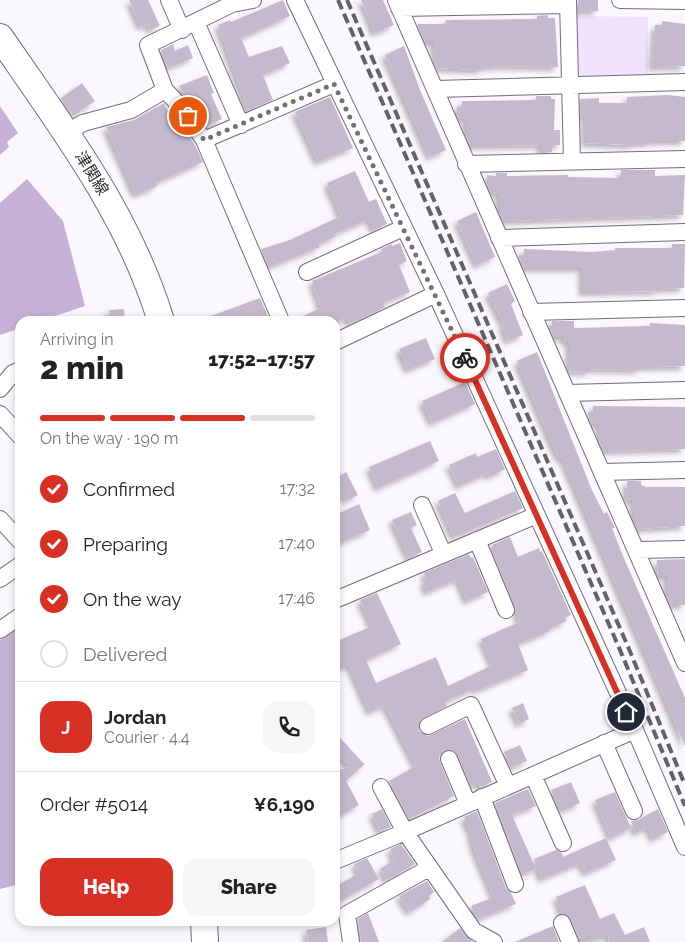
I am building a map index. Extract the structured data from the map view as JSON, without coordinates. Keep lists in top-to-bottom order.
{
  "streets": {
    "main road": ["津関線"]
  },
  "page": {
    "heading": ["2 min", "Arriving in", "17:52–17:57"],
    "panel": [
      "Jordan",
      "Courier · 4.4",
      "Order #5014",
      "¥6,190"
    ],
    "bar": "On the way · 190 m",
    "list": [
      ["Confirmed", "17:32"],
      ["Preparing", "17:40"],
      ["On the way", "17:46"],
      "Delivered"
    ],
    "round": "J",
    "buttons": ["Help", "Share"]
  }
}
